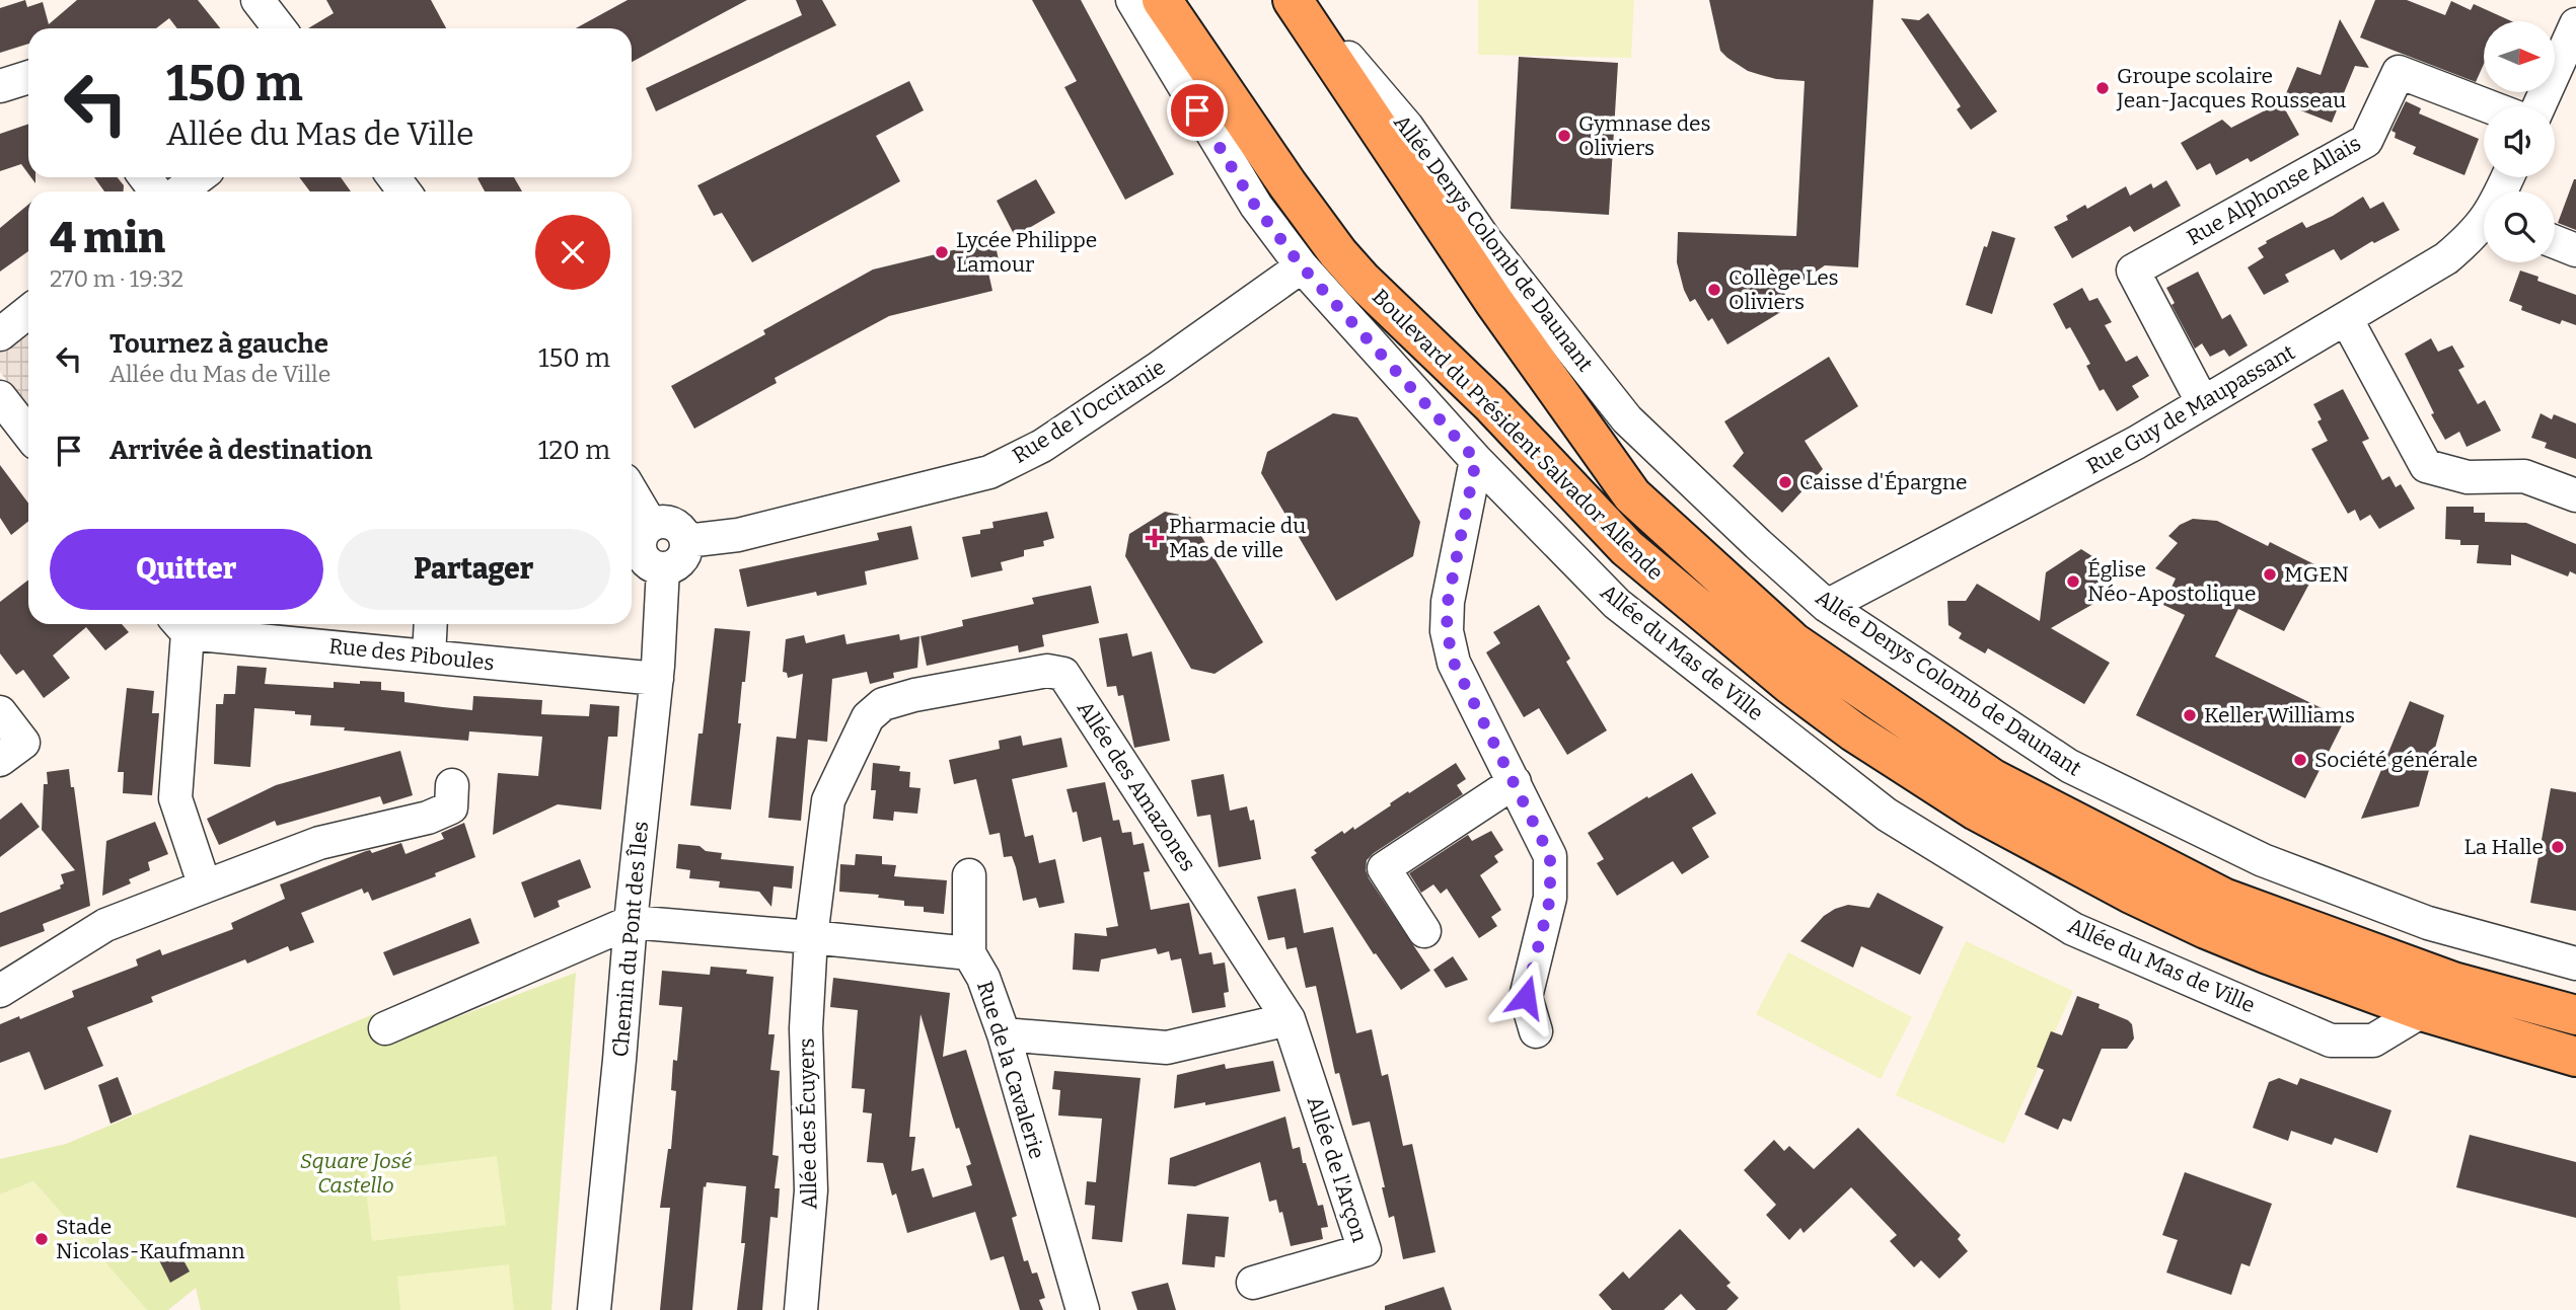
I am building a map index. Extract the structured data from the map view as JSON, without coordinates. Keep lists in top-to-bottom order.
{
  "streets": {
    "main road": ["Boulevard du Président Salvador Allende"],
    "street": [
      "Rue Alphonse Allais",
      "Allée Denys Colomb de Daunant",
      "Rue Guy de Maupassant",
      "Rue de l'Occitanie",
      "Allée du Mas de Ville",
      "Rue des Piboules",
      "Allée des Amazones",
      "Chemin du Pont des Îles",
      "Rue de la Cavalerie",
      "Allée des Écuyers",
      "Allée de l'Arçon"
    ]
  },
  "crossings": [
    ["Rue Alphonse Allais", "Rue Guy de Maupassant"],
    ["Allée Denys Colomb de Daunant", "Rue Guy de Maupassant"],
    ["Rue de l'Occitanie", "Allée du Mas de Ville"],
    ["Rue de l'Occitanie", "Chemin du Pont des Îles"],
    ["Boulevard du Président Salvador Allende", "Allée du Mas de Ville"],
    ["Rue des Piboules", "Chemin du Pont des Îles"],
    ["Allée des Amazones", "Rue de la Cavalerie"],
    ["Allée des Amazones", "Allée des Écuyers"],
    ["Allée des Amazones", "Allée de l'Arçon"],
    ["Chemin du Pont des Îles", "Rue de la Cavalerie"],
    ["Rue de la Cavalerie", "Allée des Écuyers"]
  ],
  "parks": ["Square José Castello"],
  "places": {
    "other": [
      "Groupe scolaire Jean-Jacques Rousseau",
      "Gymnase des Oliviers",
      "Lycée Philippe Lamour",
      "Collège Les Oliviers",
      "Caisse d'Épargne",
      "MGEN",
      "Église Néo-Apostolique",
      "Keller Williams",
      "Société générale",
      "La Halle",
      "Stade Nicolas-Kaufmann"
    ],
    "health": ["Pharmacie du Mas de ville"]
  },
  "north": "right",
  "page": {
    "turn": ["150 m", "Allée du Mas de Ville"],
    "heading": ["4 min", "270 m · 19:32"],
    "list": [
      {
        "name": "Tournez à gauche",
        "note": "Allée du Mas de Ville",
        "value": "150 m"
      },
      {
        "name": "Arrivée à destination",
        "value": "120 m"
      }
    ],
    "buttons": ["Quitter", "Partager"]
  }
}
